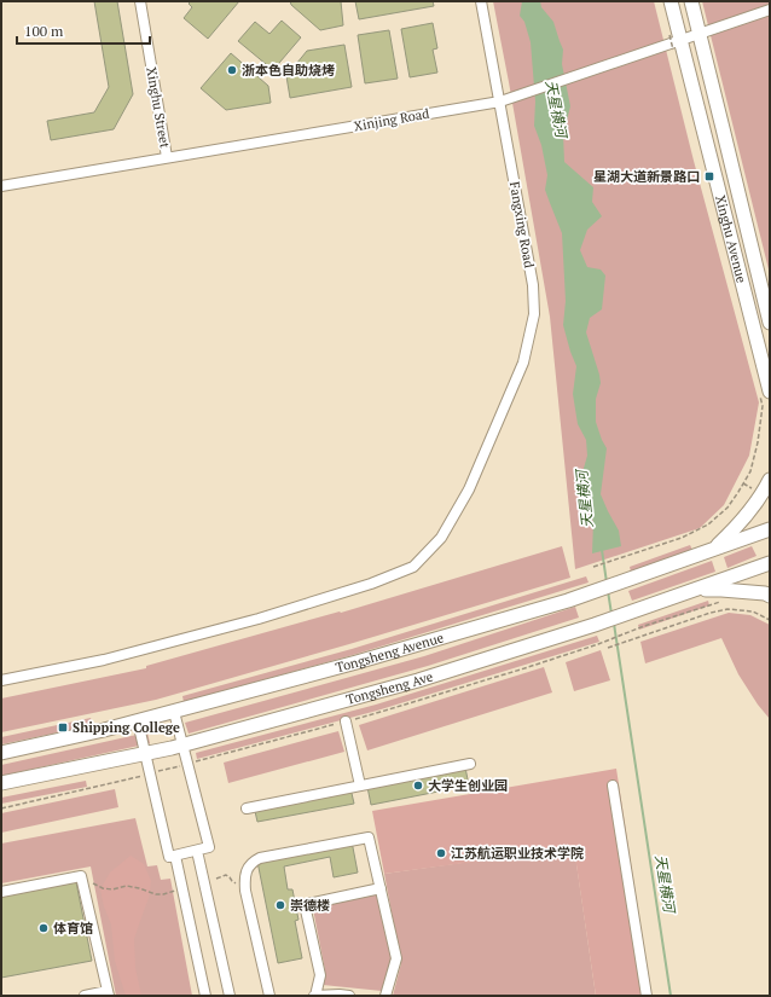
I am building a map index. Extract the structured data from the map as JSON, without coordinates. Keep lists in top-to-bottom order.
{
  "streets": {
    "main road": ["Xinghu Avenue", "Tongsheng Avenue", "Tongsheng Ave"],
    "street": ["Xinghu Street", "Xinjing Road", "Fangxing Road"]
  },
  "crossings": [
    ["Xinghu Street", "Xinjing Road"],
    ["Xinjing Road", "Fangxing Road"],
    ["Xinjing Road", "Xinghu Avenue"]
  ],
  "water": ["天星横河"],
  "places": {
    "other": [
      "浙本色自助烧烤",
      "大学生创业园",
      "江苏航运职业技术学院",
      "崇德楼",
      "体育馆"
    ],
    "transit": ["星湖大道新景路口", "Shipping College"]
  },
  "scale_bar": "100 m"
}
